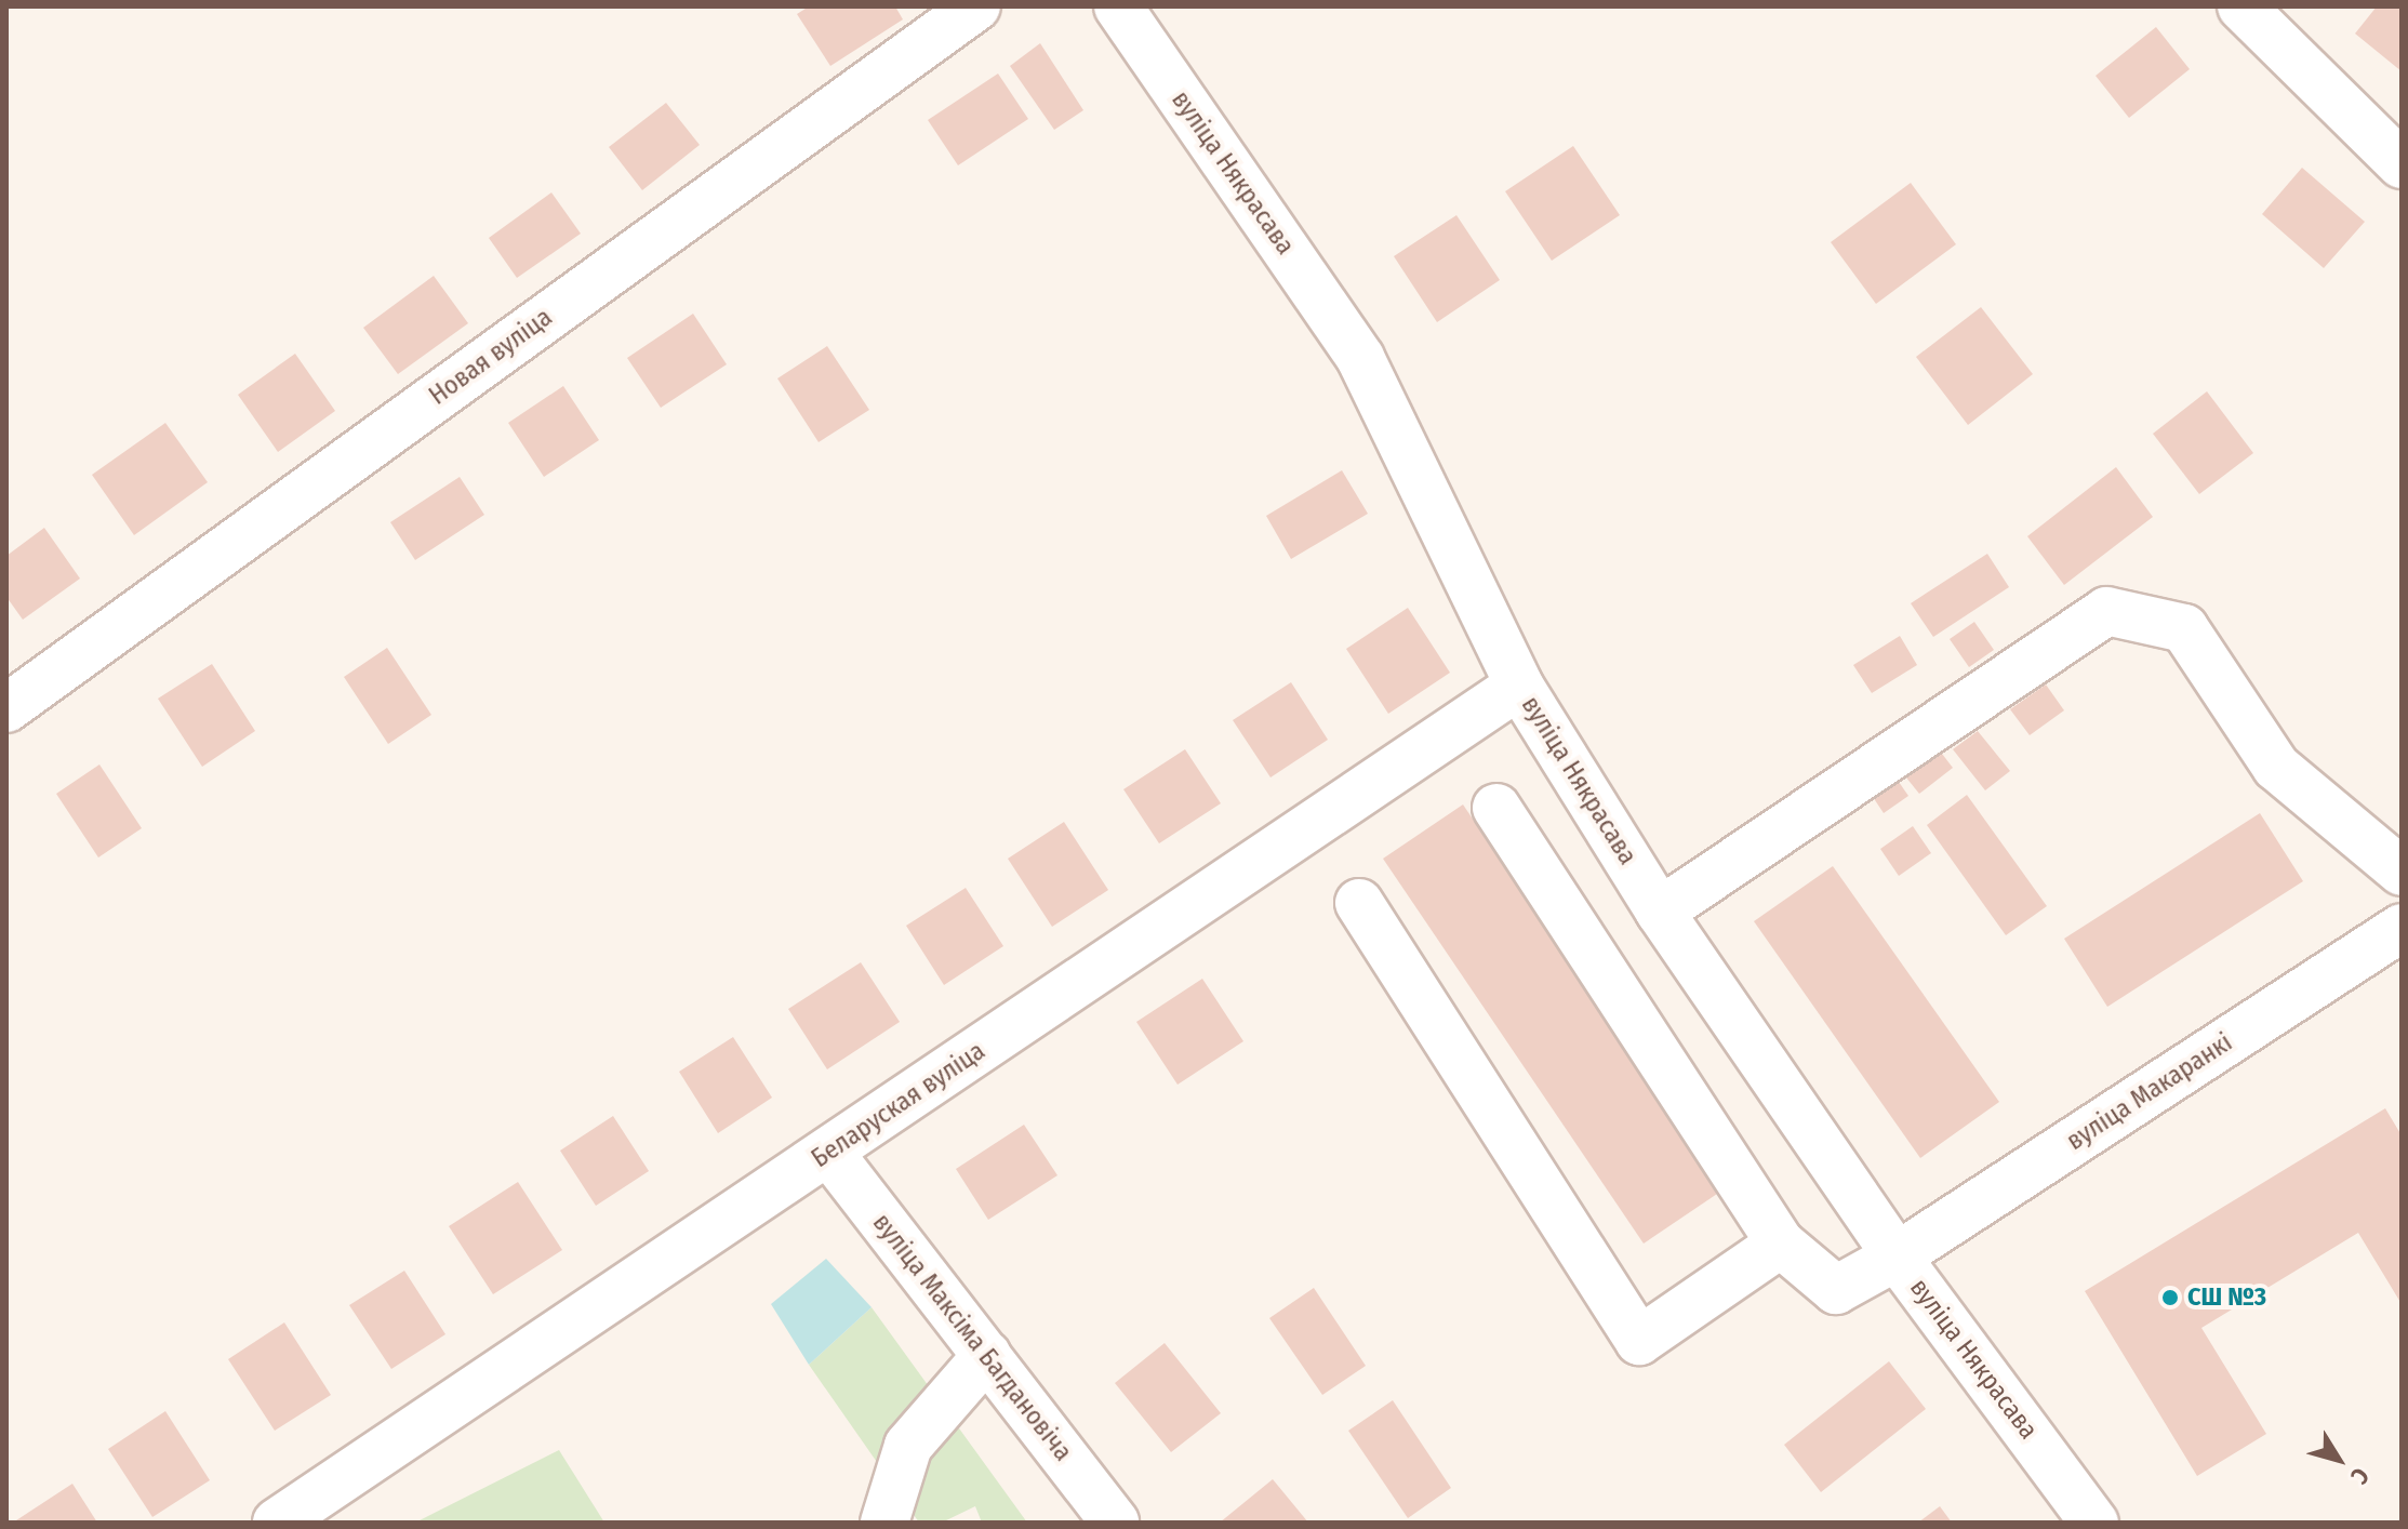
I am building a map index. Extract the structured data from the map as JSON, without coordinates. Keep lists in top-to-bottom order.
{
  "streets": {
    "street": [
      "вуліца Някрасава",
      "Новая вуліца",
      "вуліца Макаранкі",
      "Беларуская вуліца",
      "вуліца Максіма Багдановіча"
    ]
  },
  "crossings": [
    ["вуліца Някрасава", "вуліца Макаранкі"],
    ["вуліца Някрасава", "Беларуская вуліца"],
    ["Беларуская вуліца", "вуліца Максіма Багдановіча"]
  ],
  "places": ["СШ №3"],
  "north": "bottom right"
}
